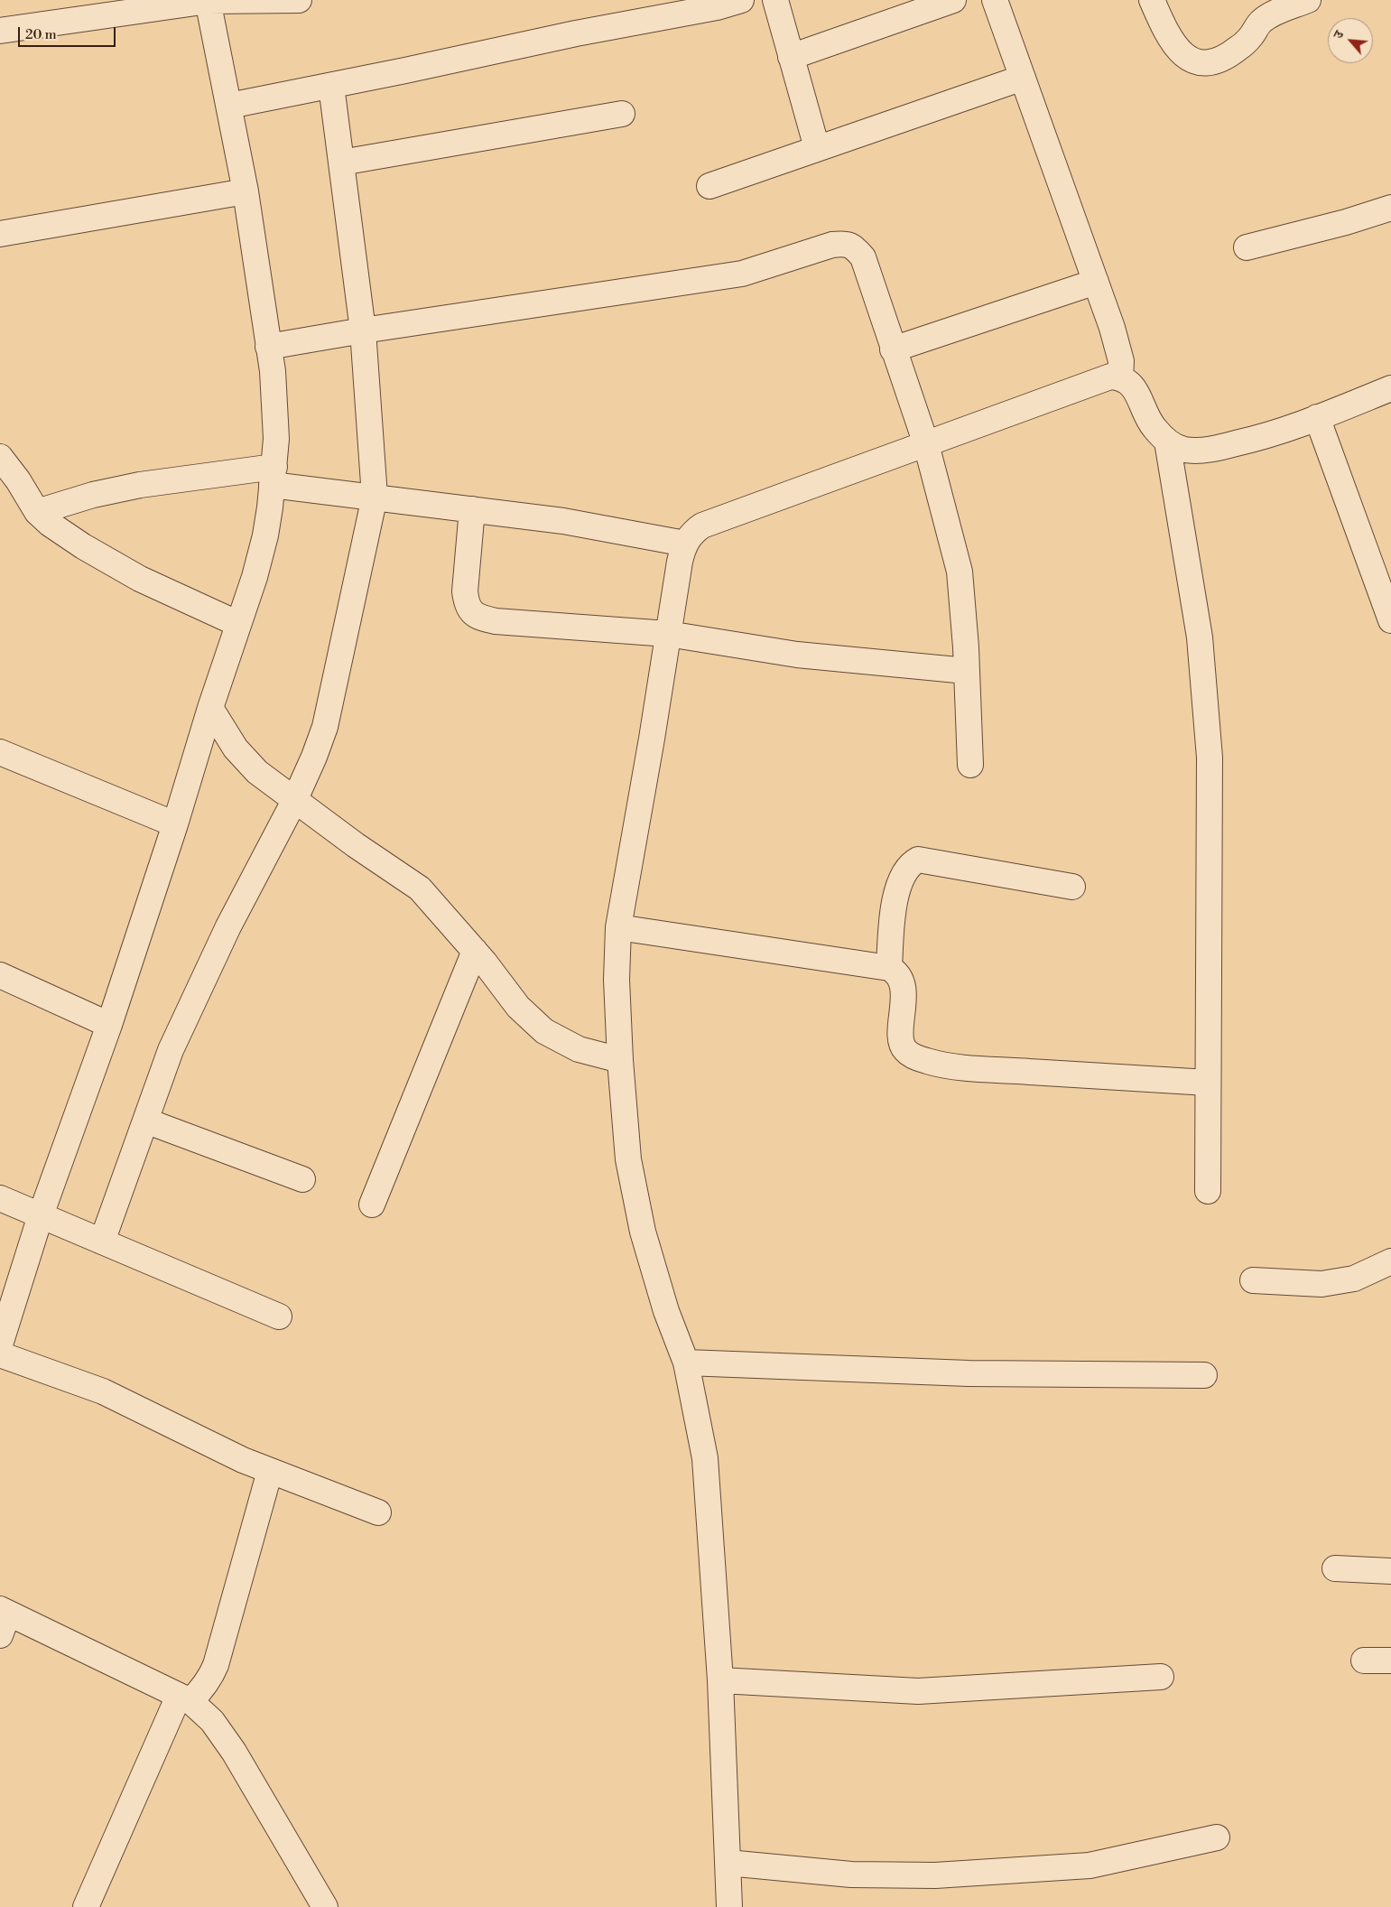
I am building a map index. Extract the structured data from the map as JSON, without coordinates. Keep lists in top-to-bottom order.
{
  "scale_bar": "20 m",
  "north": "top left"
}
